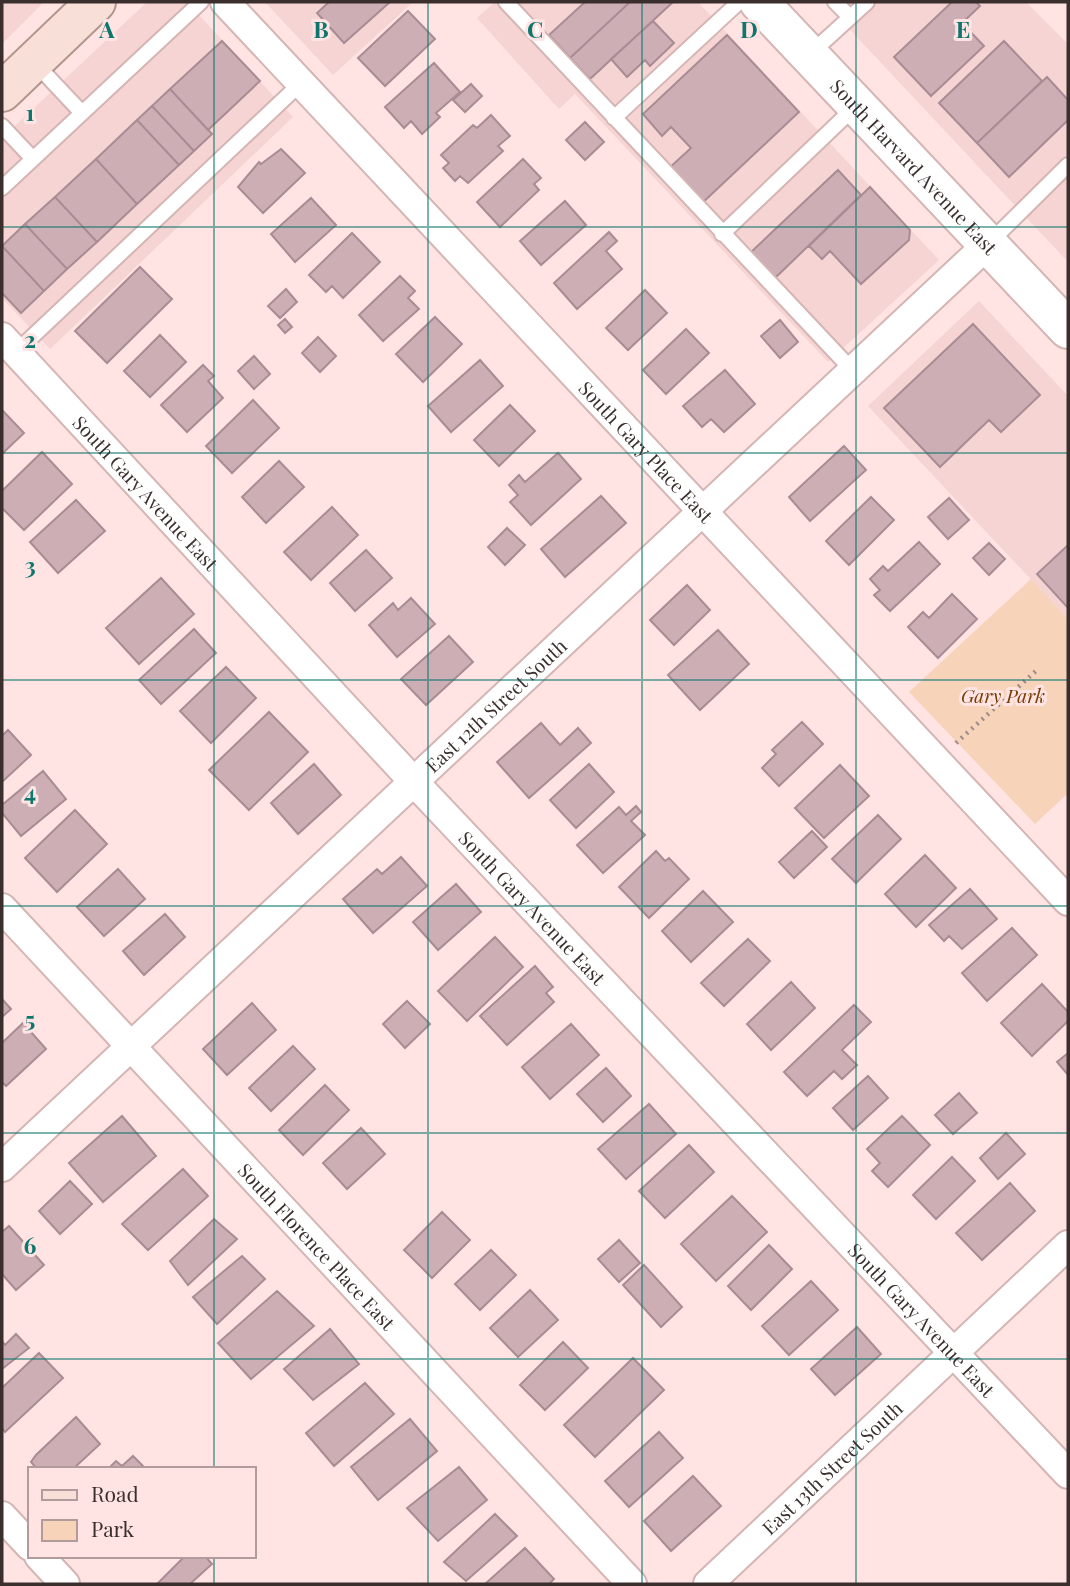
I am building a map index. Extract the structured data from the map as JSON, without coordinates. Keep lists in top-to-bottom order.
{
  "streets": {
    "main road": ["South Harvard Avenue East"],
    "street": [
      "South Gary Place East",
      "South Gary Avenue East",
      "East 12th Street South",
      "South Florence Place East",
      "East 13th Street South"
    ]
  },
  "crossings": [
    ["South Harvard Avenue East", "East 12th Street South"],
    ["South Gary Place East", "East 12th Street South"],
    ["South Gary Avenue East", "East 12th Street South"],
    ["South Gary Avenue East", "East 13th Street South"],
    ["East 12th Street South", "South Florence Place East"]
  ],
  "parks": ["Gary Park"],
  "legend": ["Road", "Park"],
  "grid": {
    "columns": [
      "A",
      "B",
      "C",
      "D",
      "E"
    ],
    "rows": [
      "1",
      "2",
      "3",
      "4",
      "5",
      "6"
    ]
  }
}
